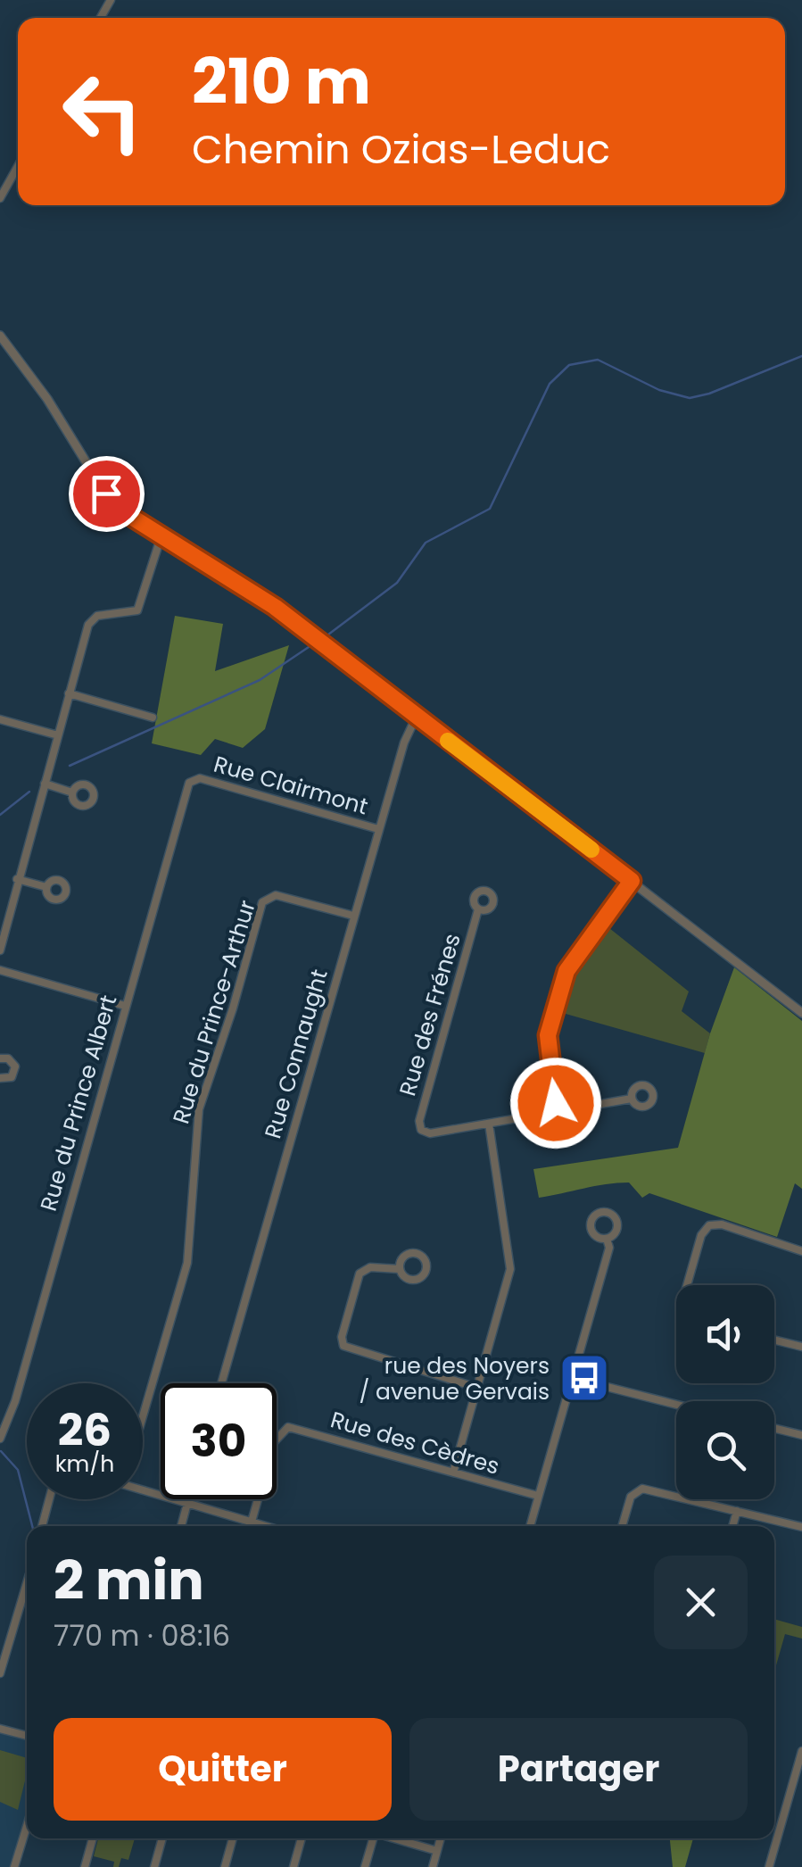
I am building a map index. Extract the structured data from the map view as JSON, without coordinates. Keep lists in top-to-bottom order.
{
  "streets": {
    "street": [
      "Rue Clairmont",
      "Rue du Prince-Arthur",
      "Rue des Frénes",
      "Rue Connaught",
      "Rue du Prince Albert",
      "Rue des Cèdres"
    ]
  },
  "crossings": [
    ["Rue Clairmont", "Rue Connaught"],
    ["Rue Clairmont", "Rue du Prince Albert"],
    ["Rue du Prince-Arthur", "Rue Connaught"]
  ],
  "places": {
    "bus stop": ["rue des Noyers / avenue Gervais"]
  },
  "page": {
    "turn": ["210 m", "Chemin Ozias-Leduc"],
    "speed": "26 km/h",
    "limit": "30",
    "heading": ["2 min", "770 m · 08:16"],
    "buttons": ["Quitter", "Partager"]
  }
}
